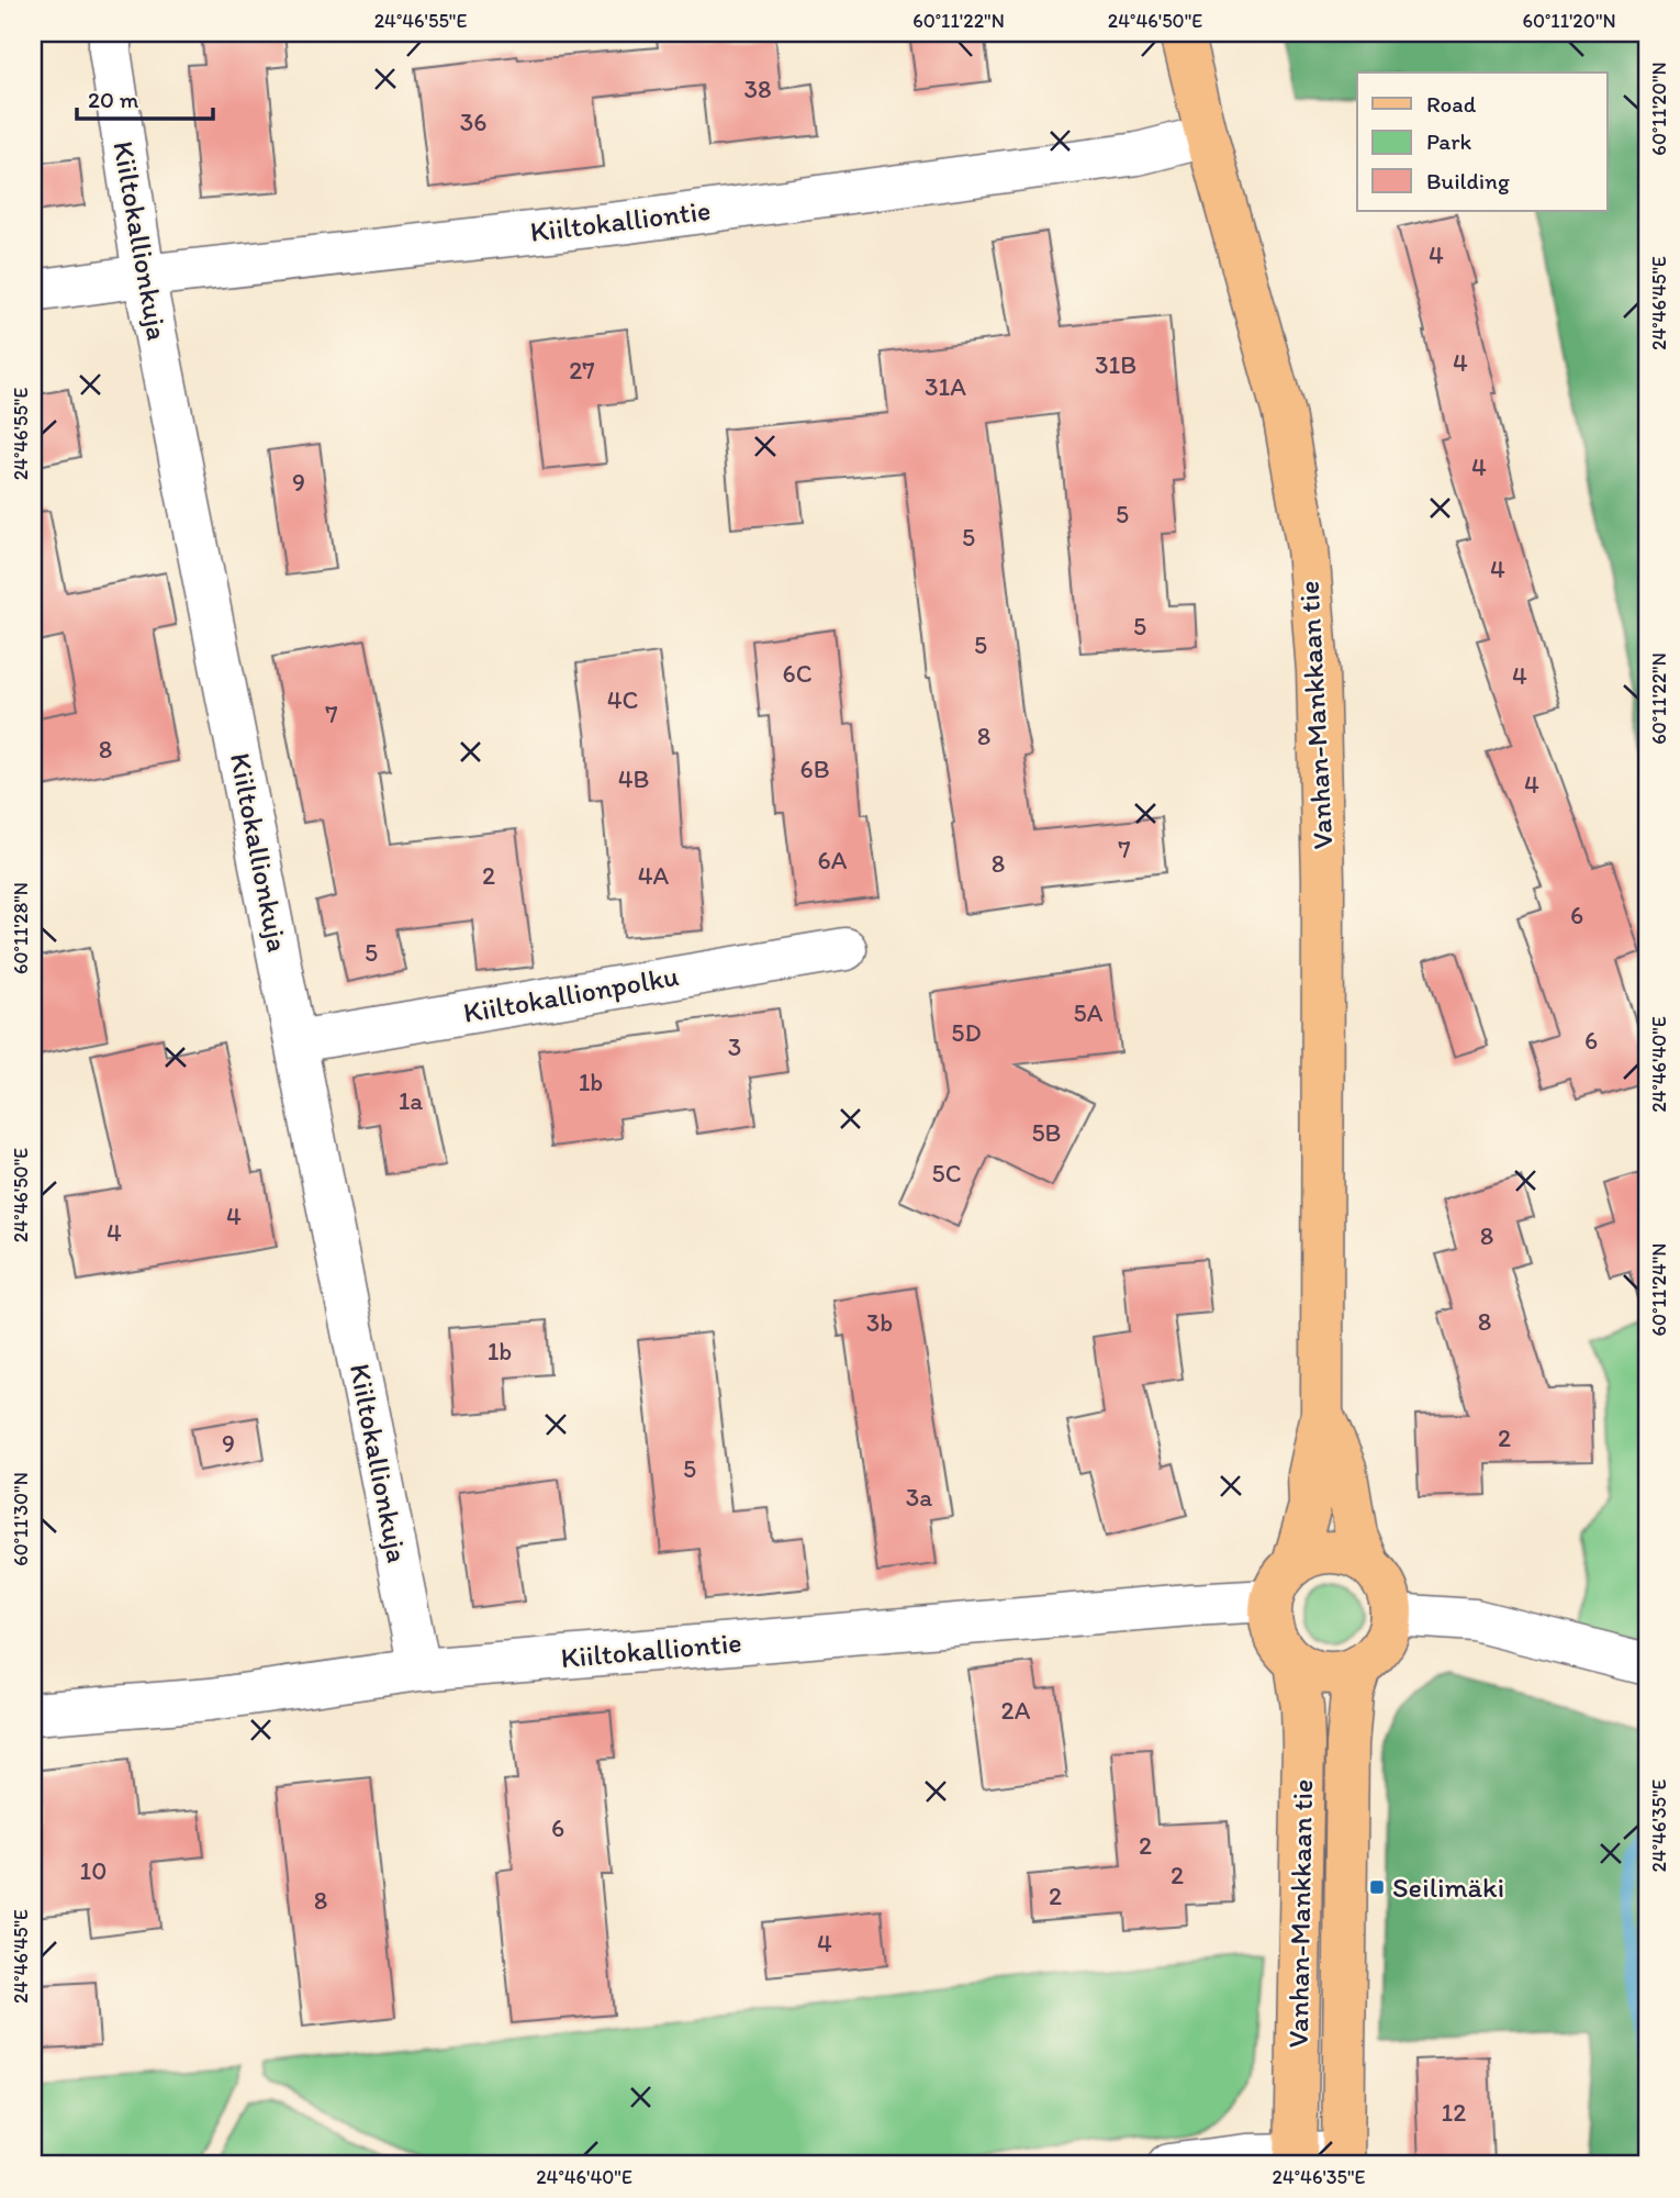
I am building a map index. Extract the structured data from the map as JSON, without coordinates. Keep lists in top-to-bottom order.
{
  "streets": {
    "main road": ["Vanhan-Mankkaan tie"],
    "street": ["Kiiltokalliontie", "Kiiltokallionkuja", "Kiiltokallionpolku"]
  },
  "crossings": [
    ["Kiiltokalliontie", "Kiiltokallionkuja"],
    ["Kiiltokalliontie", "Vanhan-Mankkaan tie"],
    ["Kiiltokallionkuja", "Kiiltokallionpolku"]
  ],
  "places": {
    "transit": ["Seilimäki"]
  },
  "house_numbers": [
    "38",
    "36",
    "4",
    "4",
    "31B",
    "27",
    "31A",
    "4",
    "9",
    "5",
    "5",
    "4",
    "5",
    "5",
    "6C",
    "4",
    "4C",
    "7",
    "8",
    "8",
    "6B",
    "4B",
    "4",
    "7",
    "6A",
    "8",
    "2",
    "4A",
    "6",
    "5",
    "5A",
    "5D",
    "6",
    "3",
    "1b",
    "1a",
    "5B",
    "5C",
    "4",
    "4",
    "8",
    "8",
    "3b",
    "1b",
    "2",
    "9",
    "5",
    "3a",
    "2A",
    "6",
    "2",
    "10",
    "2",
    "2",
    "8",
    "4",
    "12"
  ],
  "legend": ["Road", "Park", "Building"],
  "scale_bar": "20 m",
  "coordinates": [
    "24°46'55\"E",
    "60°11'22\"N",
    "24°46'50\"E",
    "60°11'20\"N",
    "24°46'45\"E",
    "60°11'28\"N",
    "24°46'40\"E",
    "60°11'24\"N",
    "60°11'30\"N",
    "24°46'35\"E"
  ]
}
